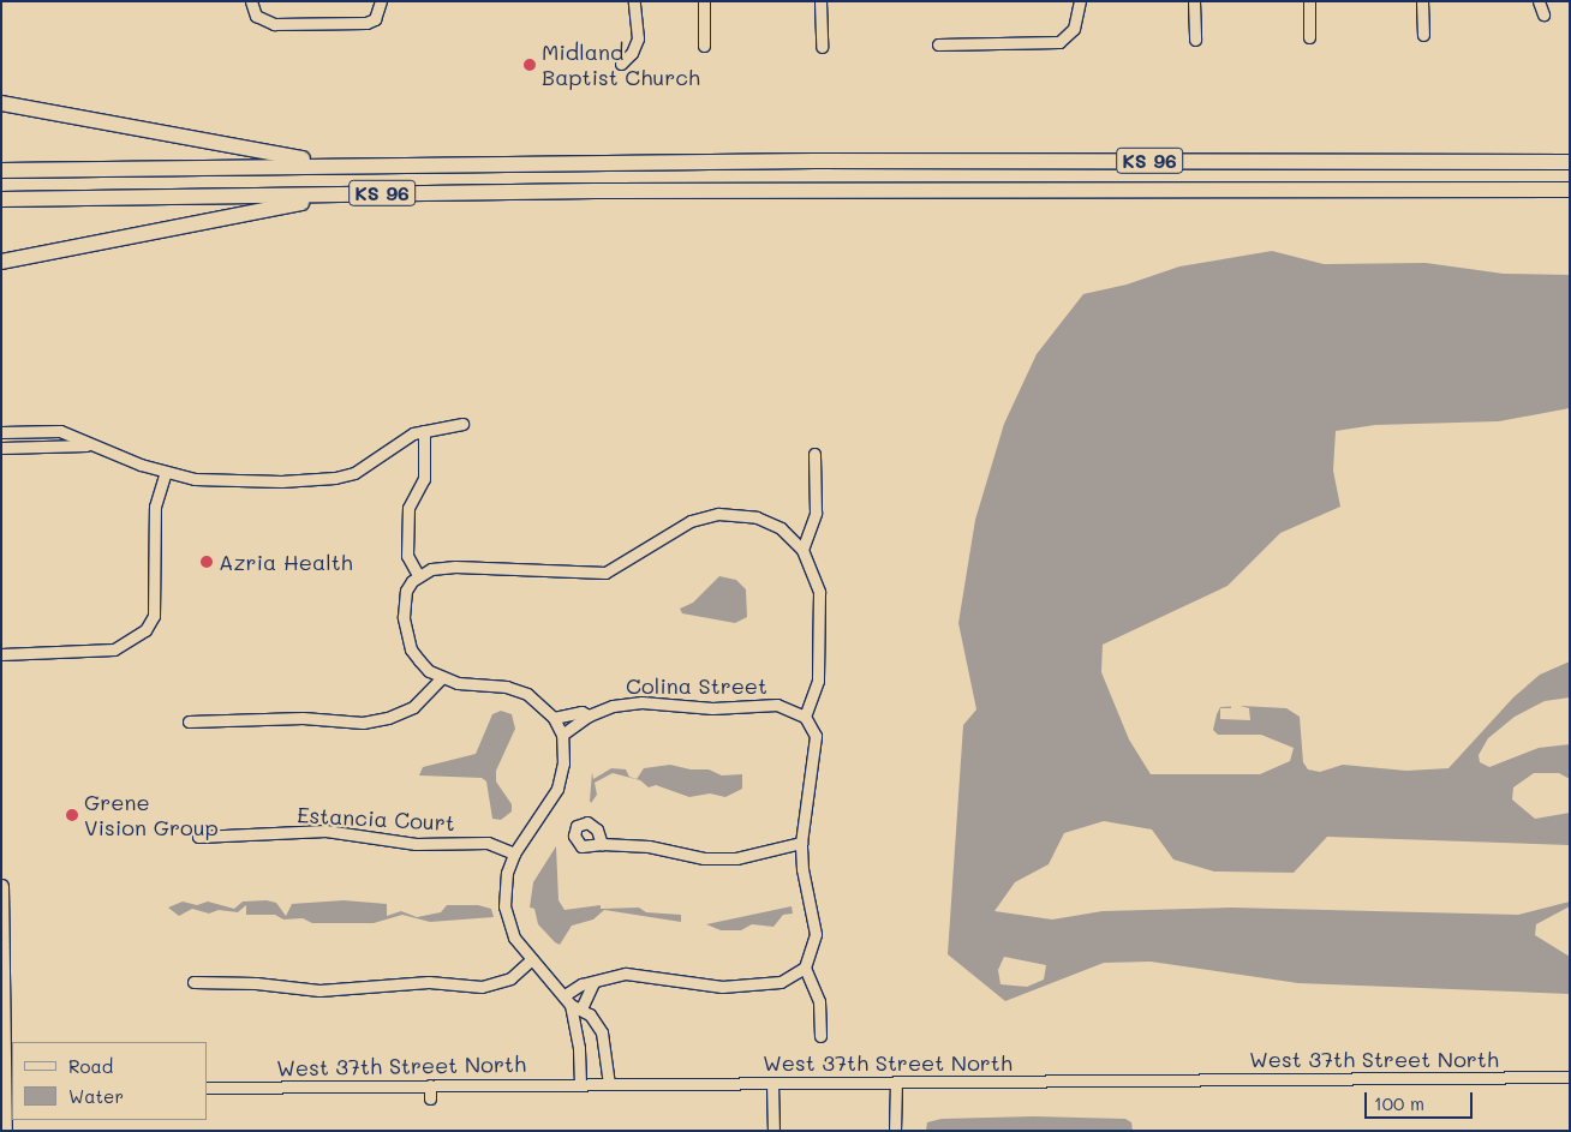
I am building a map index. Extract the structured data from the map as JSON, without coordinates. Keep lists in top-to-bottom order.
{
  "streets": {
    "highway": ["KS 96"],
    "street": ["Colina Street", "Estancia Court", "West 37th Street North"]
  },
  "places": ["Midland Baptist Church", "Azria Health", "Grene Vision Group"],
  "legend": ["Road", "Water"],
  "scale_bar": "100 m"
}
